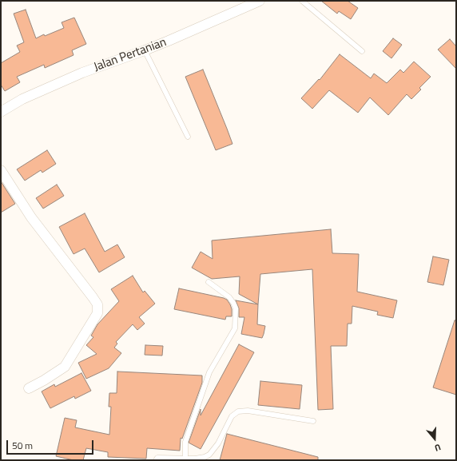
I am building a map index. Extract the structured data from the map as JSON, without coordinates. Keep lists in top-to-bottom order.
{
  "streets": {
    "street": ["Jalan Pertanian"]
  },
  "scale_bar": "50 m",
  "north": "bottom"
}
